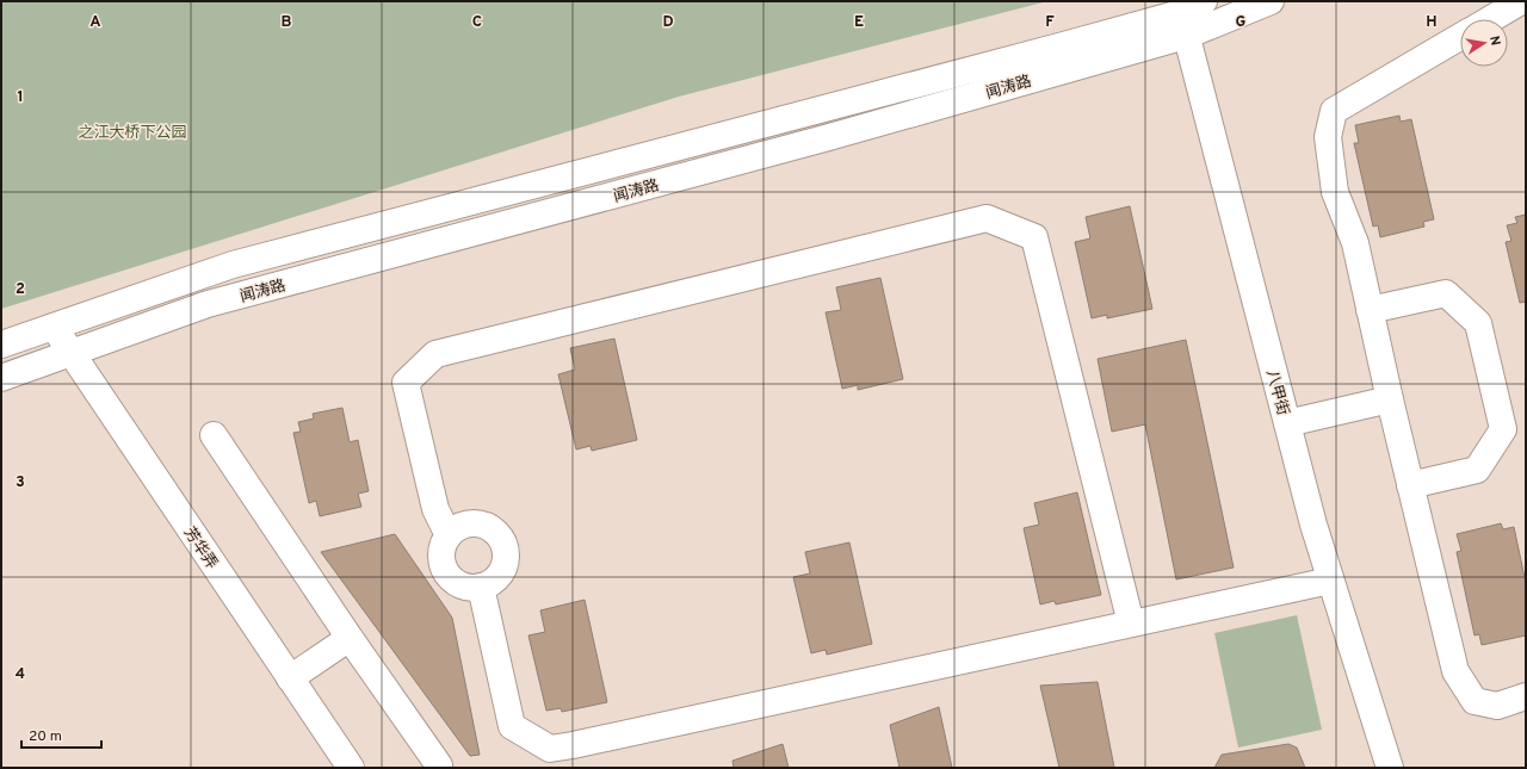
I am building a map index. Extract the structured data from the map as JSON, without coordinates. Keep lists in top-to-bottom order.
{
  "streets": {
    "main road": ["闻涛路", "八甲街", "芳华弄"]
  },
  "crossings": [
    ["闻涛路", "八甲街"],
    ["闻涛路", "芳华弄"]
  ],
  "parks": ["之江大桥下公园"],
  "scale_bar": "20 m",
  "north": "right",
  "grid": {
    "columns": [
      "A",
      "B",
      "C",
      "D",
      "E",
      "F",
      "G",
      "H"
    ],
    "rows": [
      "1",
      "2",
      "3",
      "4"
    ]
  }
}
